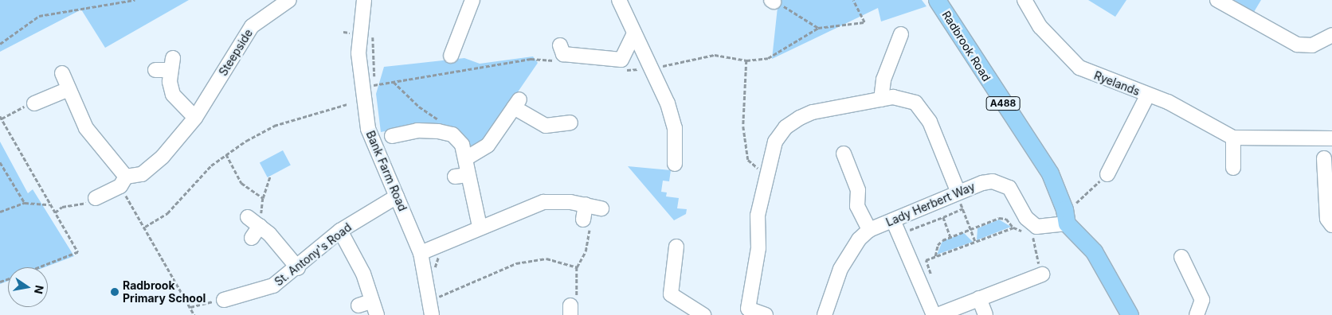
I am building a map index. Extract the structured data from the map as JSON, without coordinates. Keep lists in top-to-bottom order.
{
  "streets": {
    "main road": ["Radbrook Road", "A488"],
    "street": [
      "Steepside",
      "Ryelands",
      "Bank Farm Road",
      "Lady Herbert Way",
      "St. Antony's Road"
    ]
  },
  "crossings": [
    ["Bank Farm Road", "St. Antony's Road"]
  ],
  "places": ["Radbrook Primary School"],
  "north": "right"
}
